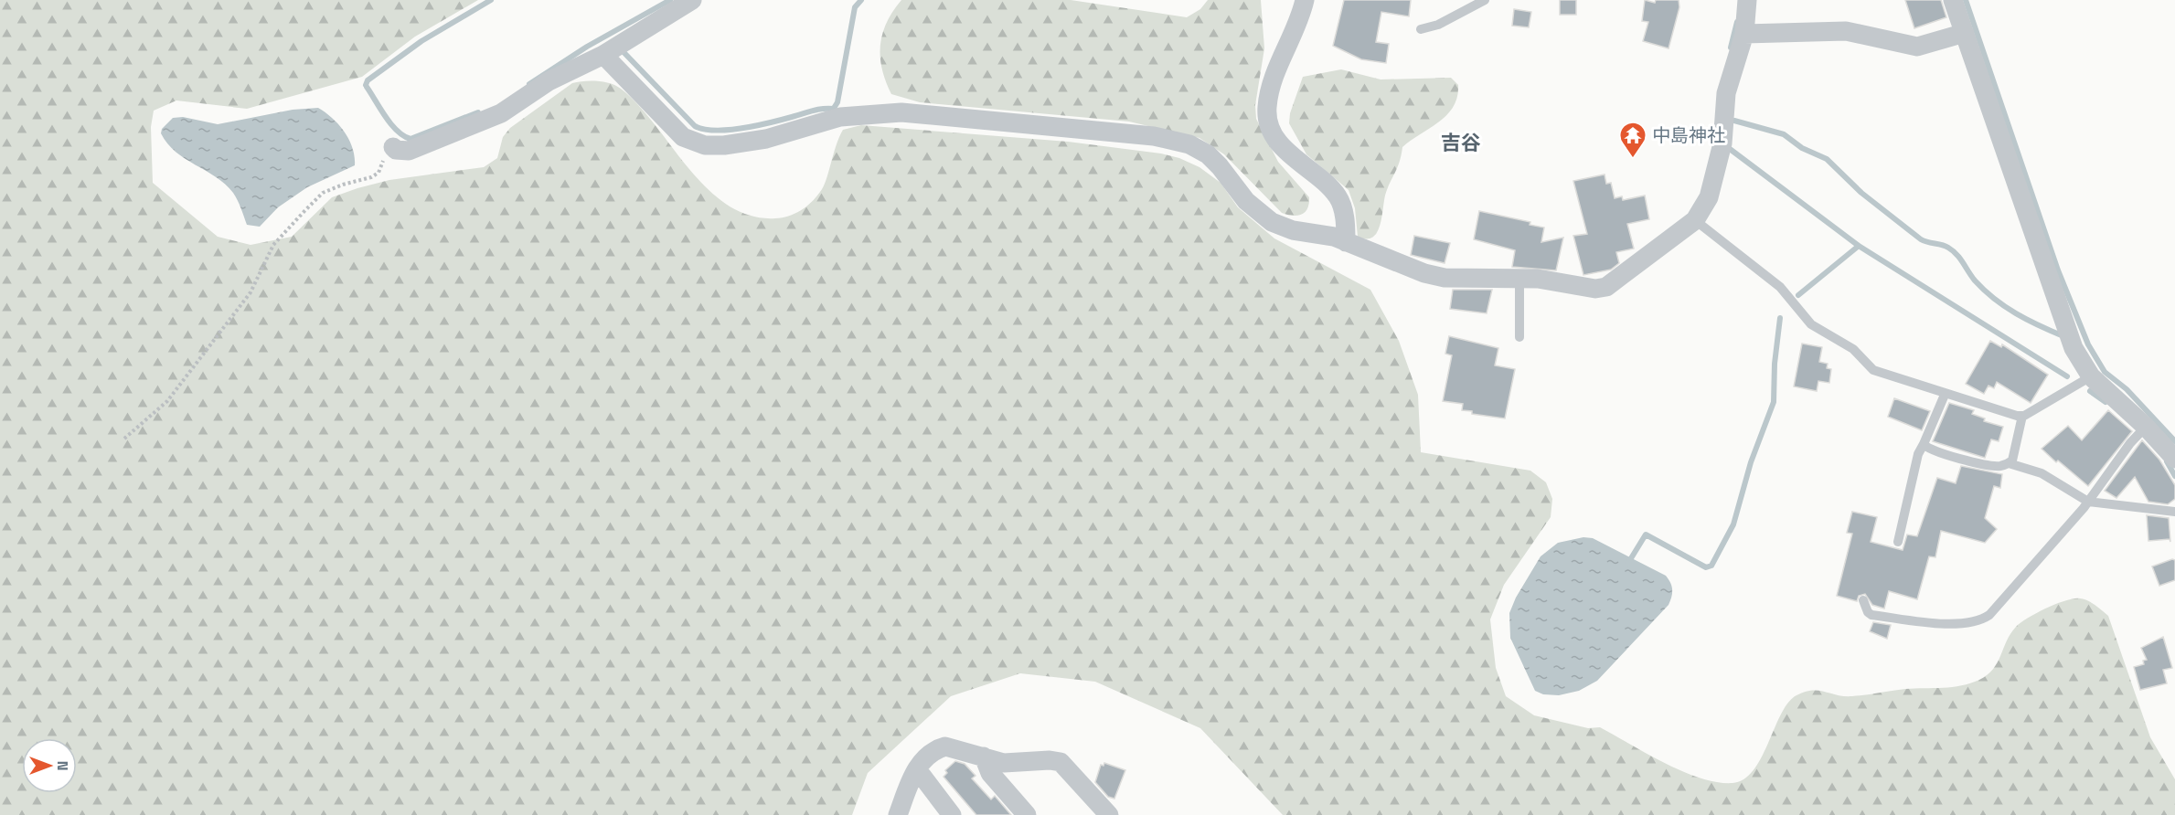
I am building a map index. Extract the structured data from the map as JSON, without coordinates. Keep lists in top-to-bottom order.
{
  "districts": ["吉谷"],
  "places": {
    "temple": ["中島神社"]
  },
  "north": "right"
}
